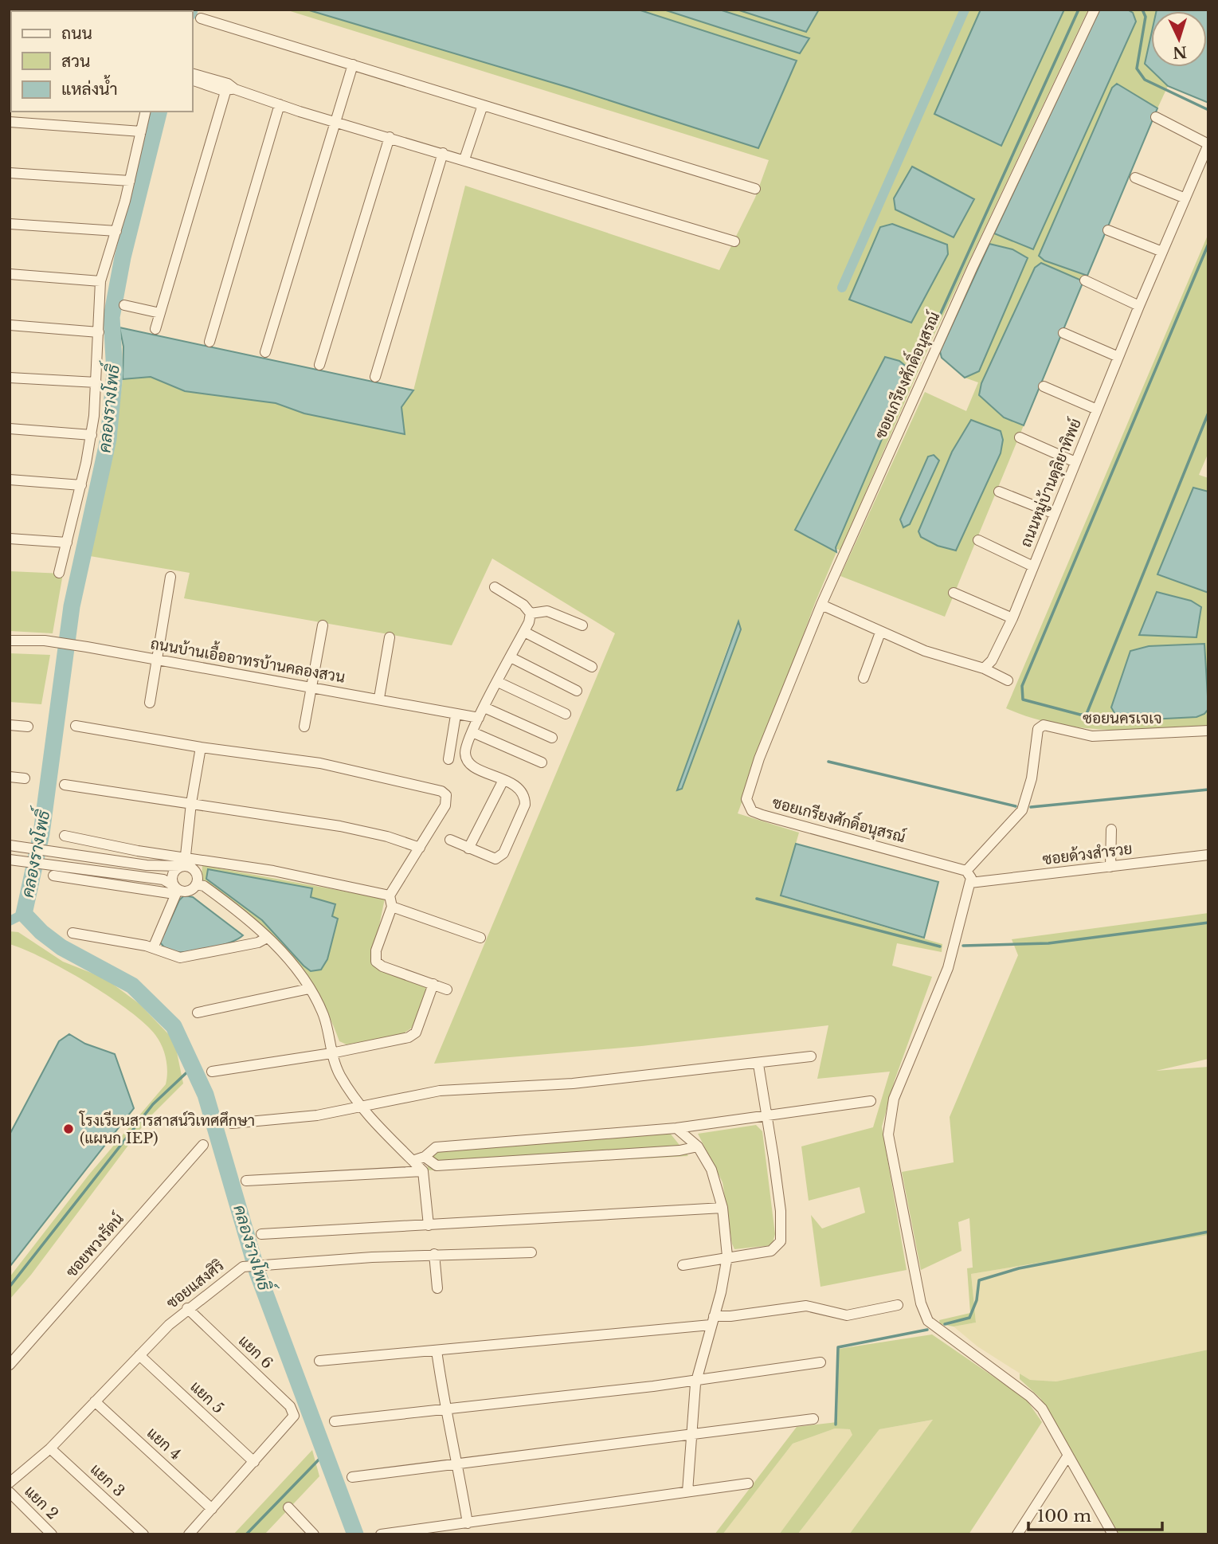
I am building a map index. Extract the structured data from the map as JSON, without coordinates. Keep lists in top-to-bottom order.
{
  "streets": {
    "street": [
      "ซอยเกรียงศักดิ์อนุสรณ์",
      "ถนนหมู่บ้านดุลิยาทิพย์",
      "ถนนบ้านเอื้ออาทรบ้านคลองสวน",
      "ซอยนครเจเจ",
      "ซอยด้วงสำรวย",
      "ซอยพวงรัตน์",
      "ซอยแสงศิริ",
      "แยก 6",
      "แยก 5",
      "แยก 4",
      "แยก 3",
      "แยก 2"
    ]
  },
  "crossings": [
    ["ซอยเกรียงศักดิ์อนุสรณ์", "ซอยนครเจเจ"],
    ["ซอยแสงศิริ", "แยก 6"],
    ["ซอยแสงศิริ", "แยก 5"],
    ["ซอยแสงศิริ", "แยก 4"],
    ["ซอยแสงศิริ", "แยก 3"],
    ["แยก 6", "แยก 5"]
  ],
  "water": ["คลองรางโพธิ์"],
  "places": ["โรงเรียนสารสาสน์วิเทศศึกษา (แผนก IEP)"],
  "legend": ["ถนน", "สวน", "แหล่งน้ำ"],
  "scale_bar": "100 m",
  "north": "bottom"
}
